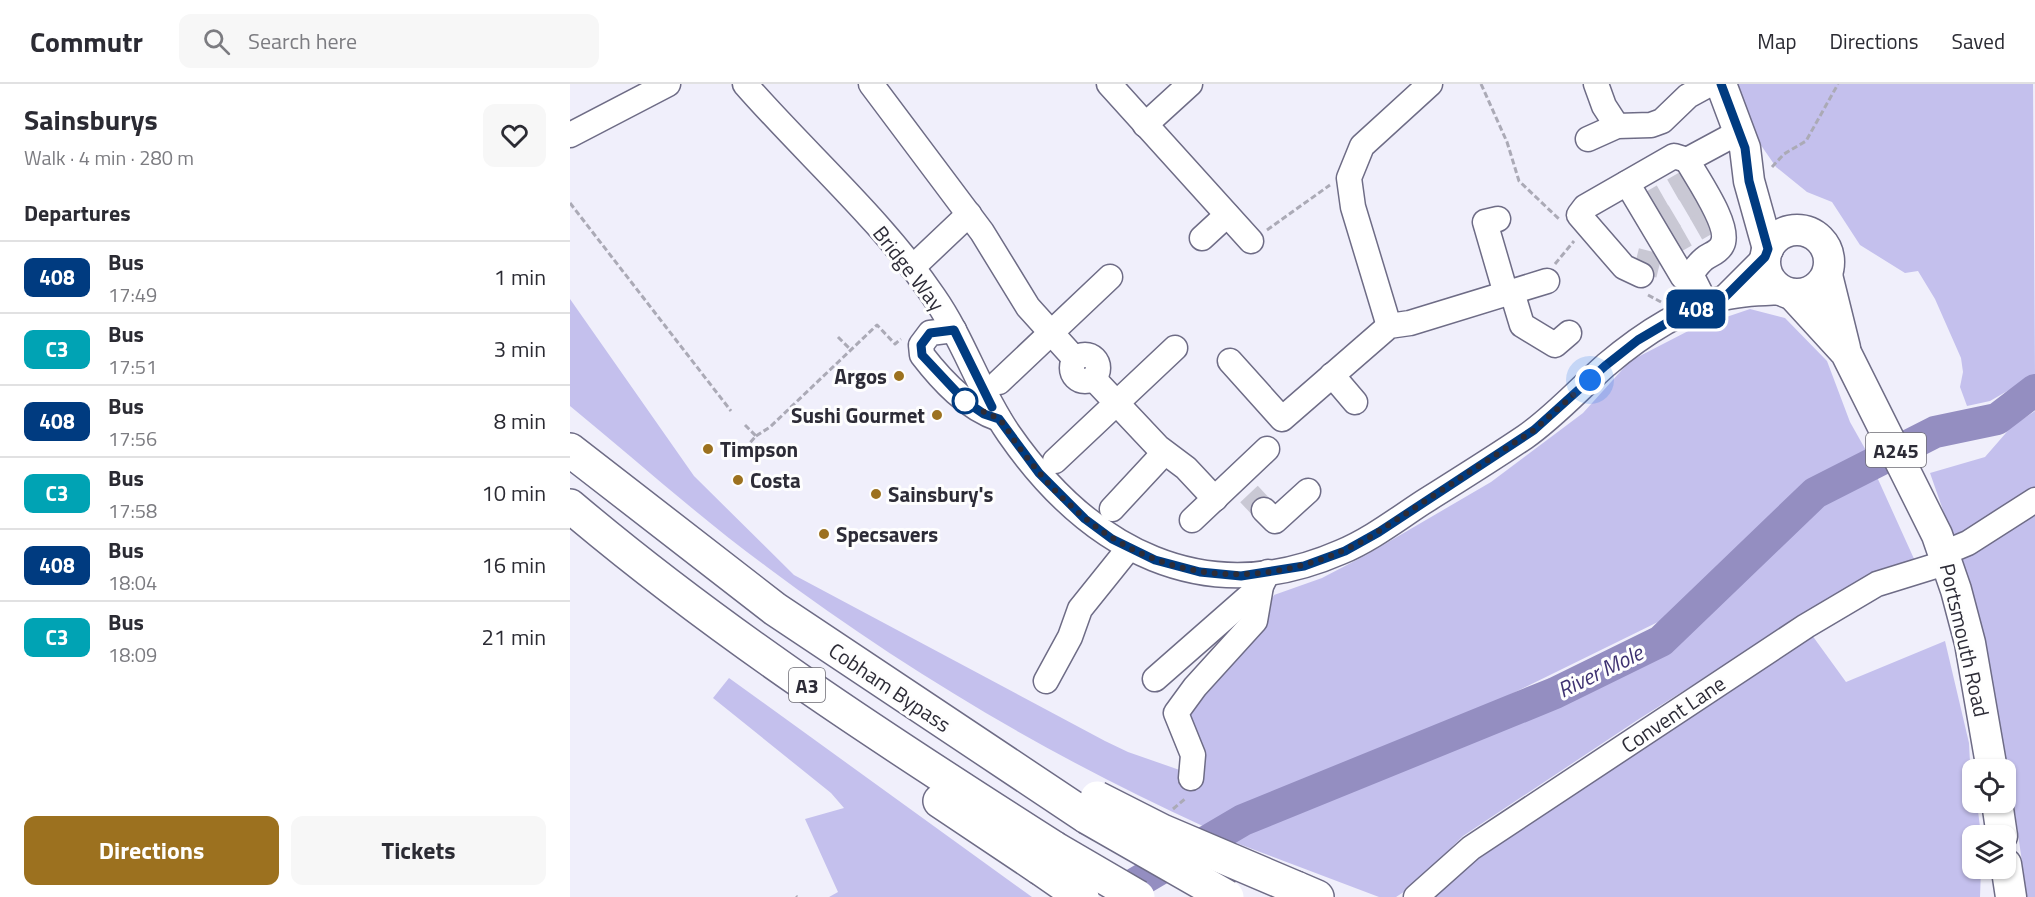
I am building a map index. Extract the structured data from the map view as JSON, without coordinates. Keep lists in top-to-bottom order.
{
  "streets": {
    "highway": ["A3", "Cobham Bypass"],
    "main road": ["A245", "Portsmouth Road"],
    "street": ["Bridge Way", "Convent Lane"]
  },
  "crossings": [
    ["Bridge Way", "Portsmouth Road"],
    ["Portsmouth Road", "Convent Lane"]
  ],
  "water": ["River Mole"],
  "places": [
    "Argos",
    "Sushi Gourmet",
    "Timpson",
    "Costa",
    "Sainsbury's",
    "Specsavers"
  ],
  "lines": ["bus line 408"],
  "page": {
    "header": "Commutr",
    "search": "Search here",
    "nav": ["Map", "Directions", "Saved"],
    "heading": [
      ["Sainsburys", "Walk · 4 min · 280 m"],
      "Departures"
    ],
    "on_map": "408",
    "list": [
      {
        "mark": "408",
        "name": "Bus",
        "note": "17:49",
        "value": "1 min"
      },
      {
        "mark": "C3",
        "name": "Bus",
        "note": "17:51",
        "value": "3 min"
      },
      {
        "mark": "408",
        "name": "Bus",
        "note": "17:56",
        "value": "8 min"
      },
      {
        "mark": "C3",
        "name": "Bus",
        "note": "17:58",
        "value": "10 min"
      },
      {
        "mark": "408",
        "name": "Bus",
        "note": "18:04",
        "value": "16 min"
      },
      {
        "mark": "C3",
        "name": "Bus",
        "note": "18:09",
        "value": "21 min"
      }
    ],
    "buttons": ["Directions", "Tickets"]
  }
}
